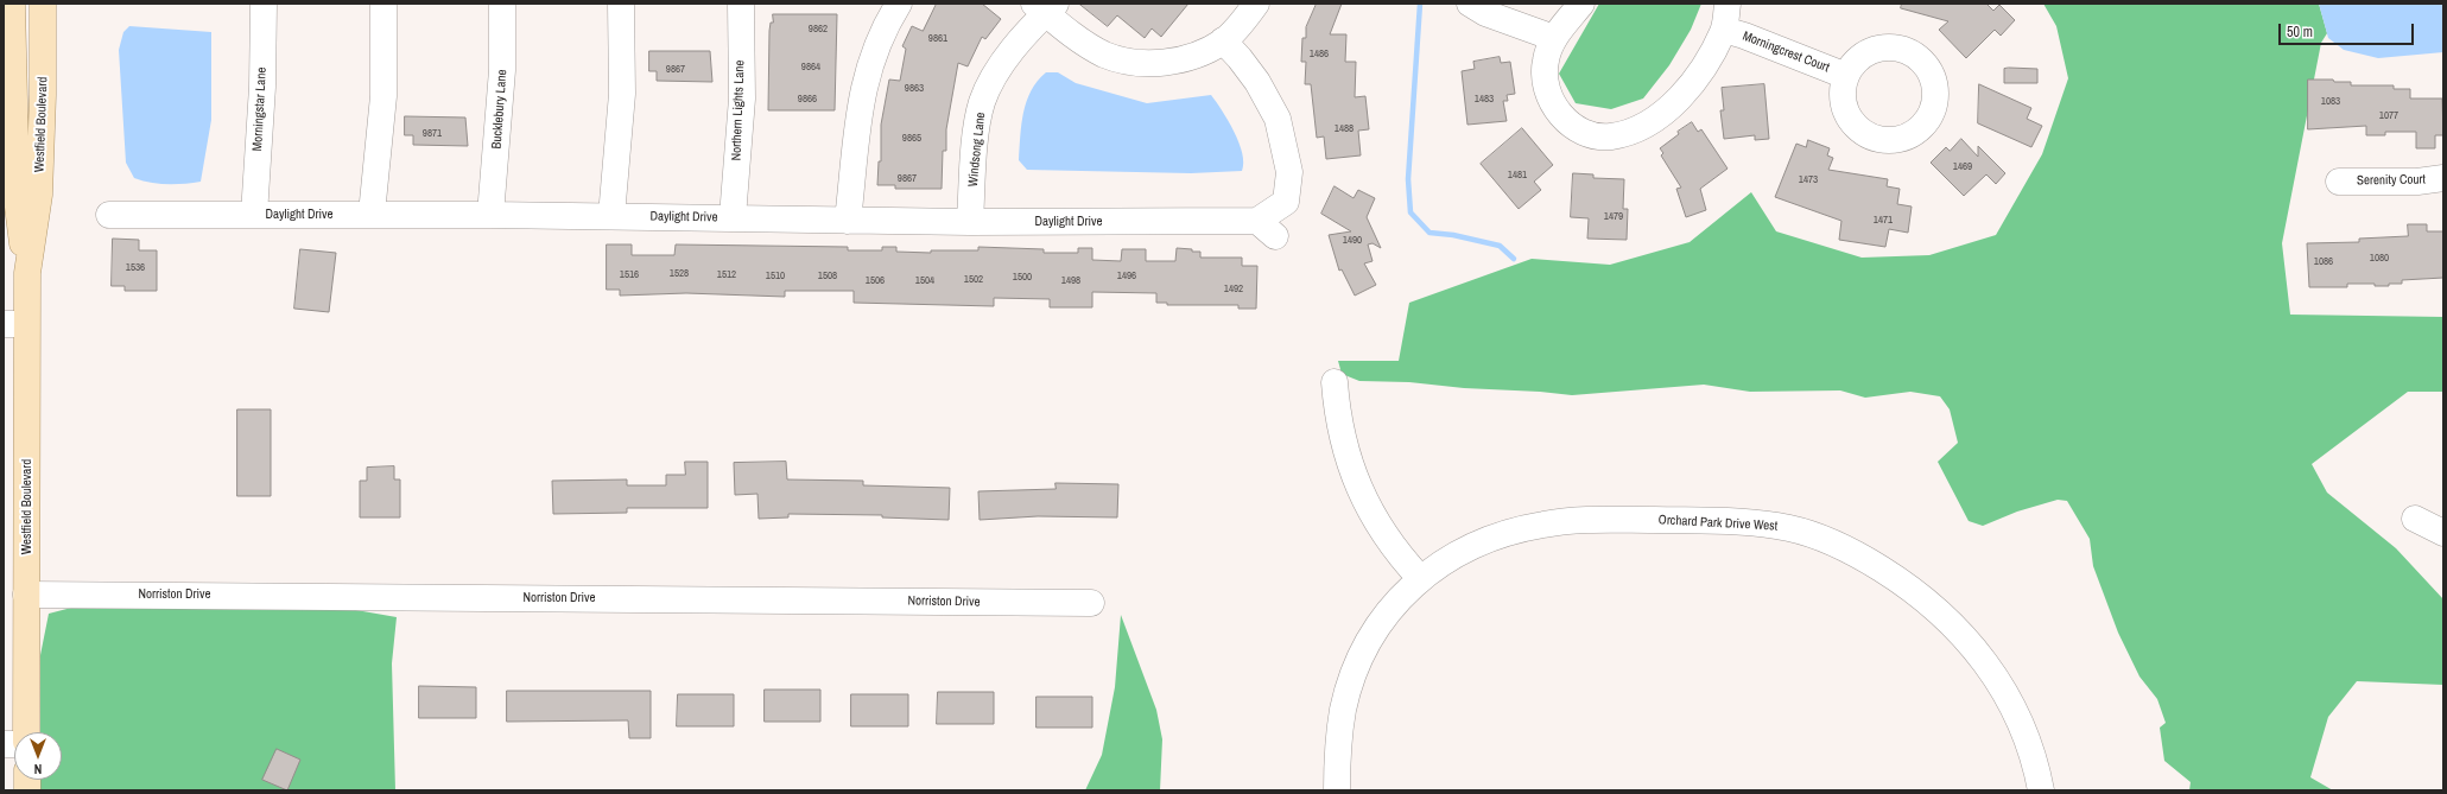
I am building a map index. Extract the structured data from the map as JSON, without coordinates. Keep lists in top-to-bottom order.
{
  "streets": {
    "main road": ["Westfield Boulevard"],
    "street": [
      "Morningcrest Court",
      "Morningstar Lane",
      "Bucklebury Lane",
      "Northern Lights Lane",
      "Windsong Lane",
      "Serenity Court",
      "Daylight Drive",
      "Orchard Park Drive West",
      "Norriston Drive"
    ]
  },
  "crossings": [
    ["Morningstar Lane", "Daylight Drive"],
    ["Bucklebury Lane", "Daylight Drive"],
    ["Northern Lights Lane", "Daylight Drive"],
    ["Westfield Boulevard", "Norriston Drive"],
    ["Windsong Lane", "Daylight Drive"]
  ],
  "house_numbers": [
    "9862",
    "9861",
    "1486",
    "9864",
    "9867",
    "9863",
    "9866",
    "1483",
    "1083",
    "1077",
    "1488",
    "9871",
    "9865",
    "1469",
    "1481",
    "9867",
    "1473",
    "1479",
    "1471",
    "1490",
    "1080",
    "1086",
    "1536",
    "1528",
    "1516",
    "1512",
    "1510",
    "1508",
    "1496",
    "1500",
    "1502",
    "1506",
    "1504",
    "1498",
    "1492"
  ],
  "scale_bar": "50 m",
  "north": "bottom"
}
